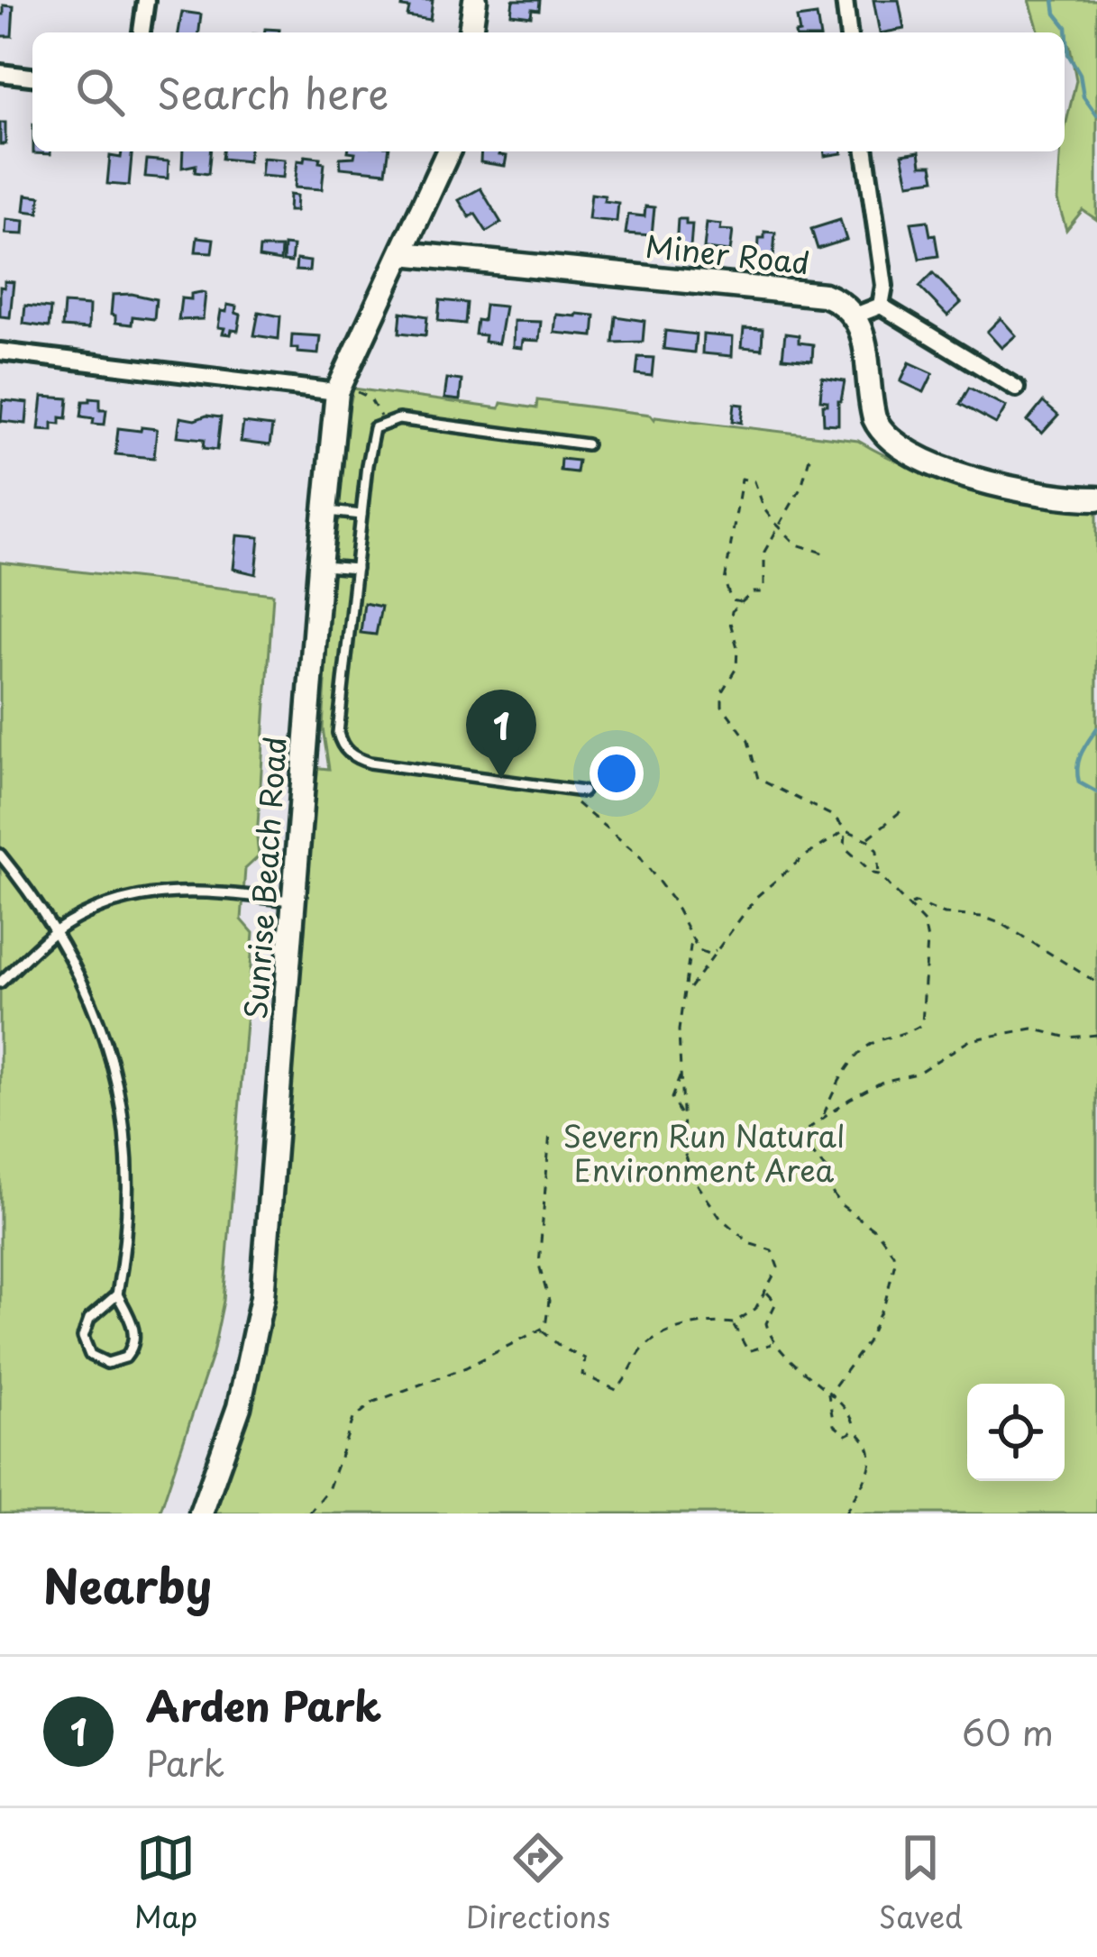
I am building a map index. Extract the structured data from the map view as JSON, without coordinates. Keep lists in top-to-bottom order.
{
  "streets": {
    "street": ["Miner Road", "Sunrise Beach Road"]
  },
  "crossings": [
    ["Miner Road", "Sunrise Beach Road"]
  ],
  "parks": ["Severn Run Natural Environment Area"],
  "page": {
    "search": "Search here",
    "pins": "1",
    "heading": "Nearby",
    "list": [
      {
        "mark": "1",
        "name": "Arden Park",
        "note": "Park",
        "value": "60 m"
      }
    ],
    "nav": ["Map", "Directions", "Saved"]
  }
}
